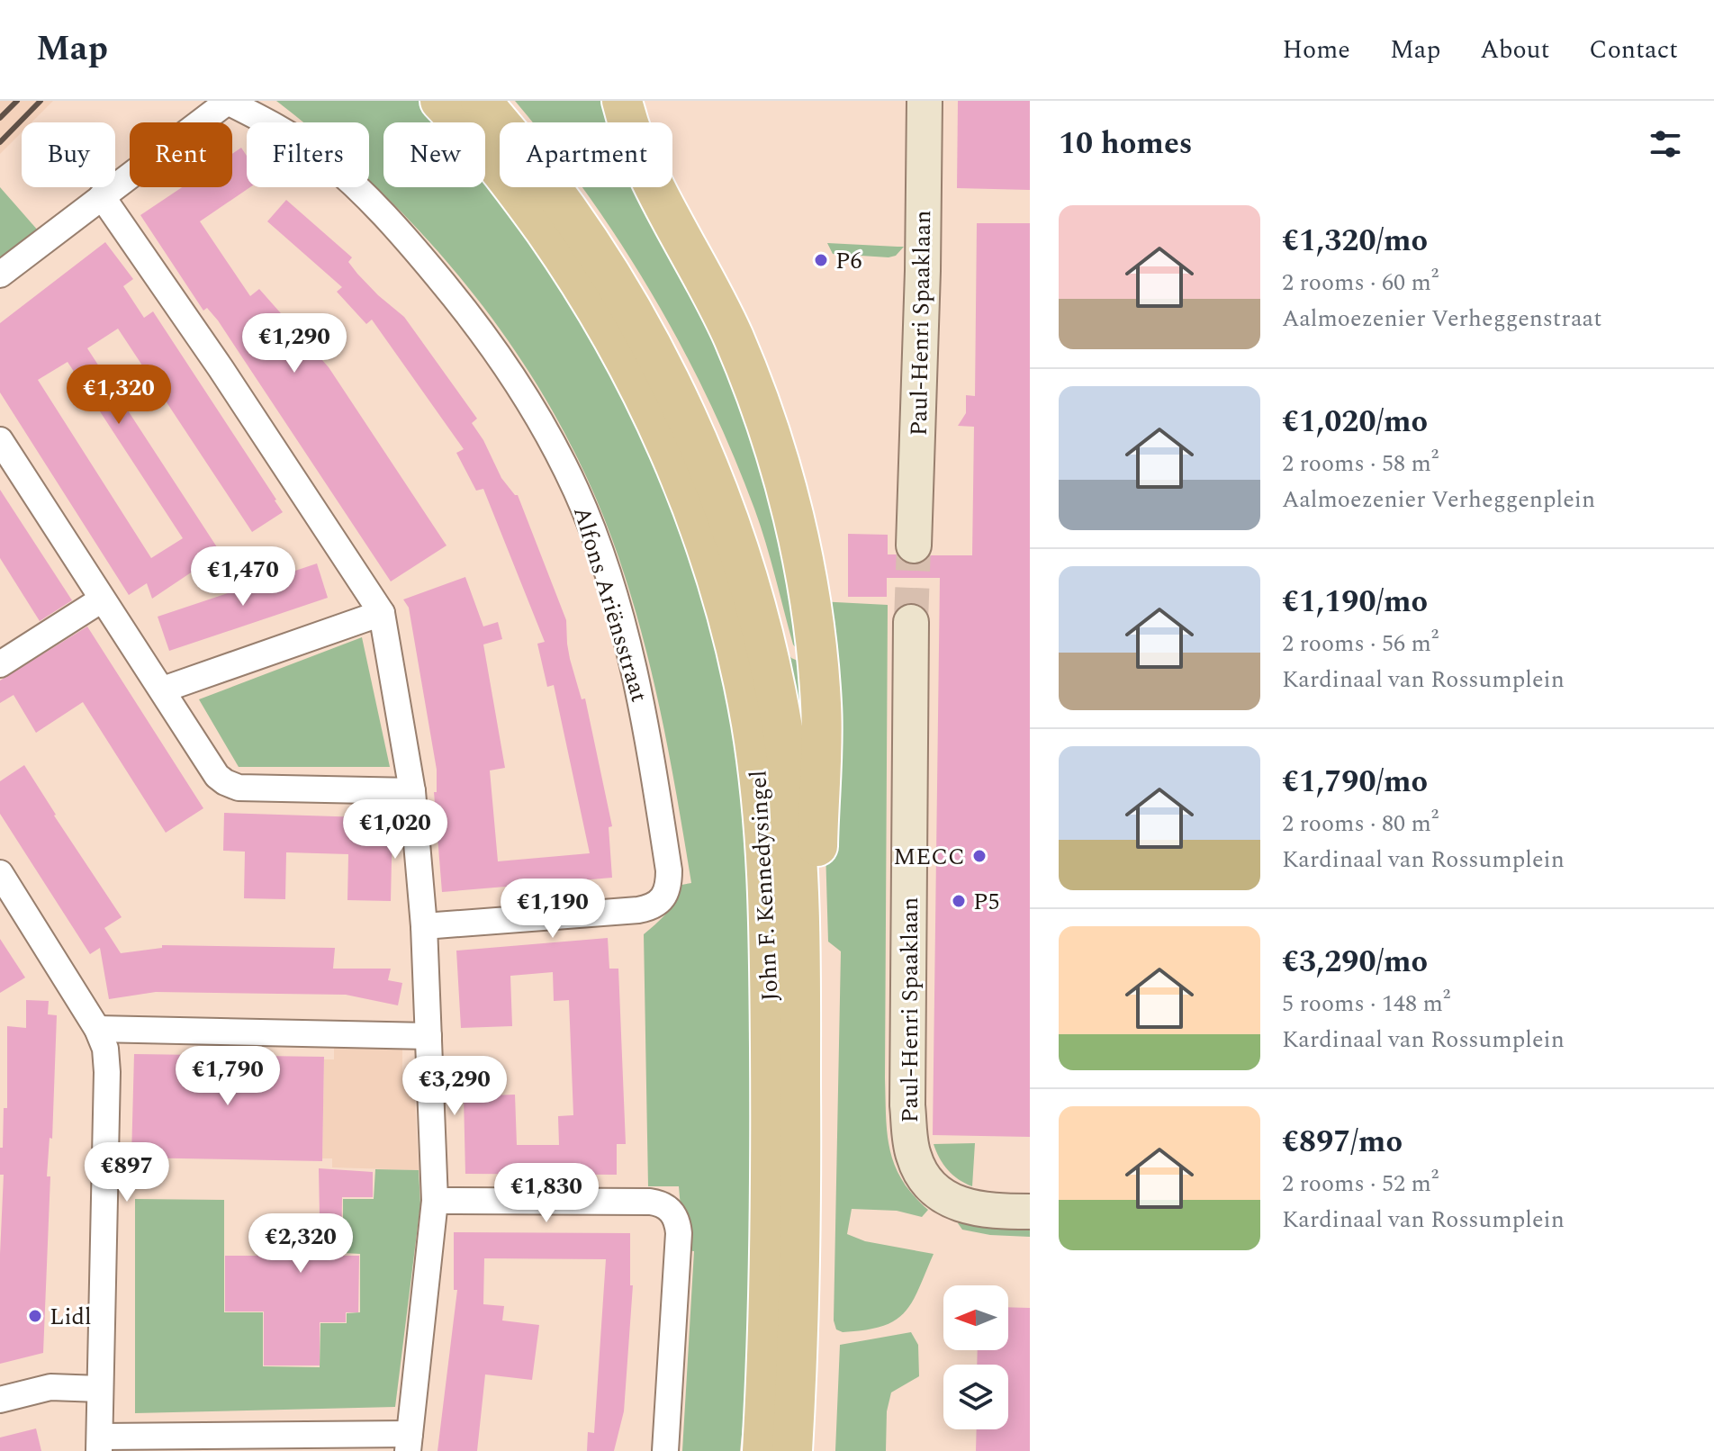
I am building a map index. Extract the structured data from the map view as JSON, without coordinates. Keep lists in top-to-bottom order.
{
  "streets": {
    "main road": ["John F. Kennedysingel"],
    "street": ["Paul-Henri Spaaklaan", "Alfons Ariënsstraat"]
  },
  "places": [
    "P6",
    "MECC",
    "P5",
    "Lidl"
  ],
  "north": "left",
  "page": {
    "header": "Map",
    "nav": [
      "Home",
      "Map",
      "About",
      "Contact"
    ],
    "heading": "10 homes",
    "chip": [
      "Buy",
      "Rent",
      "Filters",
      "New",
      "Apartment"
    ],
    "list": [
      {
        "name": "€1,320/mo",
        "note": "2 rooms · 60 m² · Aalmoezenier Verheggenstraat"
      },
      {
        "name": "€1,020/mo",
        "note": "2 rooms · 58 m² · Aalmoezenier Verheggenplein"
      },
      {
        "name": "€1,190/mo",
        "note": "2 rooms · 56 m² · Kardinaal van Rossumplein"
      },
      {
        "name": "€1,790/mo",
        "note": "2 rooms · 80 m² · Kardinaal van Rossumplein"
      },
      {
        "name": "€3,290/mo",
        "note": "5 rooms · 148 m² · Kardinaal van Rossumplein"
      },
      {
        "name": "€897/mo",
        "note": "2 rooms · 52 m² · Kardinaal van Rossumplein"
      }
    ],
    "price": [
      "€1,290",
      "€1,320",
      "€1,470",
      "€1,020",
      "€1,190",
      "€1,790",
      "€3,290",
      "€897",
      "€1,830",
      "€2,320"
    ]
  }
}
